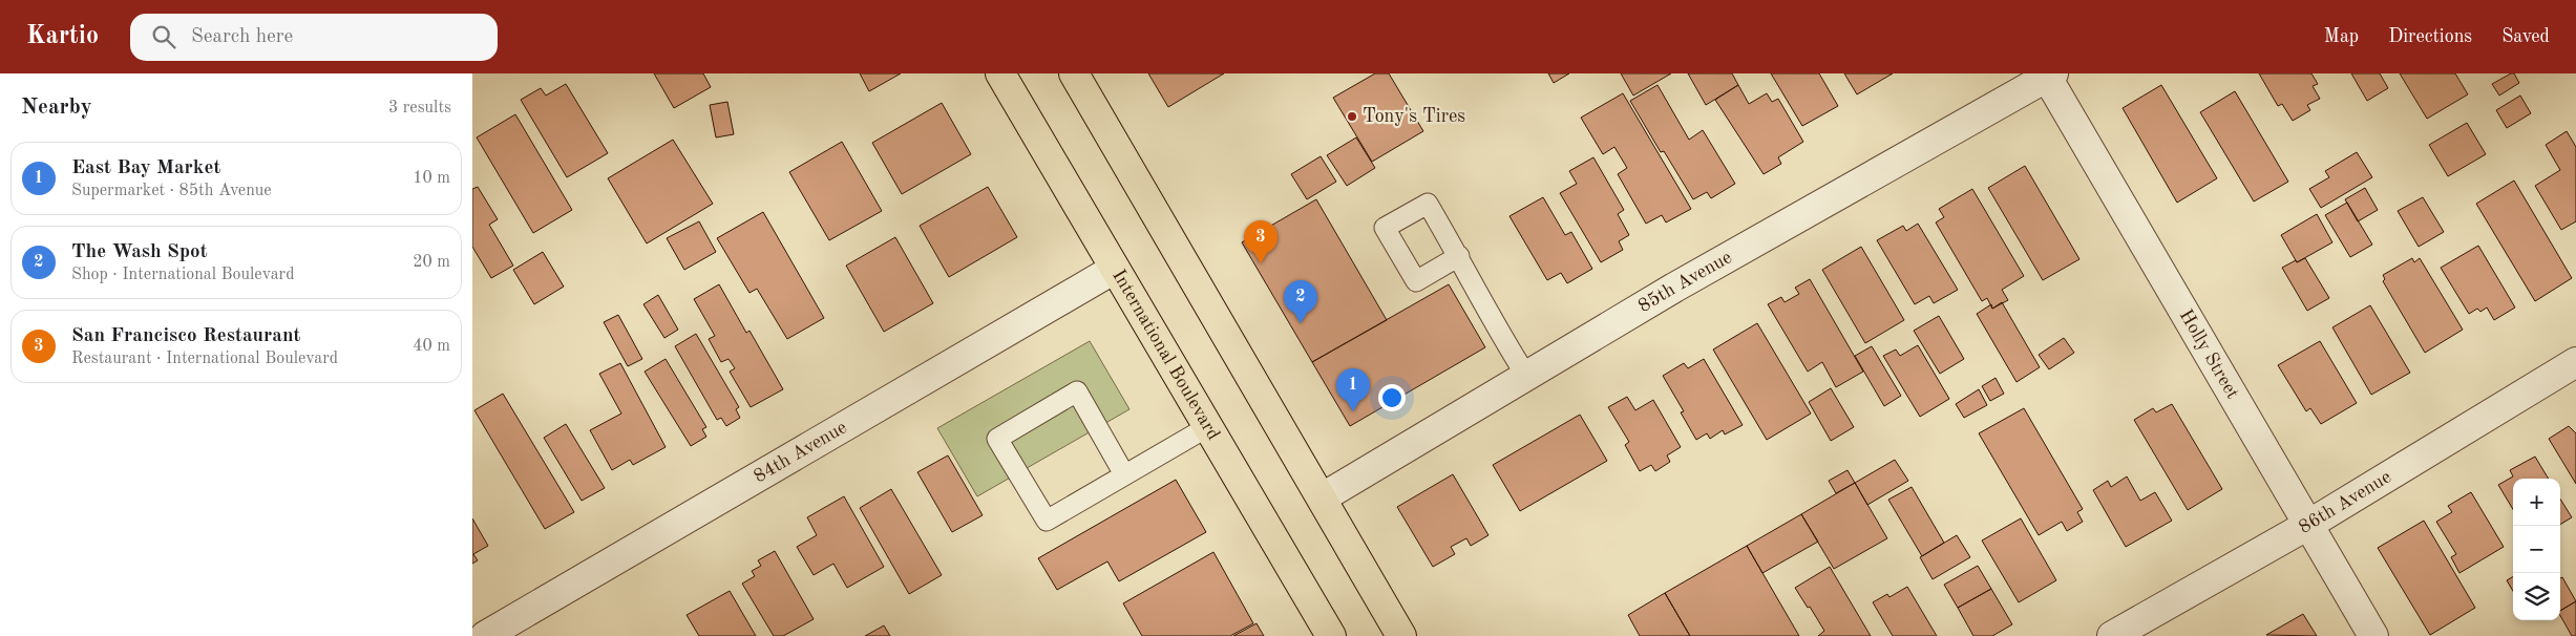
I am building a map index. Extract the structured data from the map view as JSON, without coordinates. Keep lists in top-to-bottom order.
{
  "streets": {
    "main road": ["International Boulevard"],
    "street": [
      "85th Avenue",
      "Holly Street",
      "84th Avenue",
      "86th Avenue"
    ]
  },
  "crossings": [
    ["85th Avenue", "Holly Street"],
    ["International Boulevard", "84th Avenue"],
    ["Holly Street", "86th Avenue"]
  ],
  "places": ["Tony's Tires"],
  "page": {
    "header": "Kartio",
    "search": "Search here",
    "nav": ["Map", "Directions", "Saved"],
    "heading": ["Nearby", "3 results"],
    "list": [
      {
        "mark": "1",
        "name": "East Bay Market",
        "note": "Supermarket · 85th Avenue",
        "value": "10 m"
      },
      {
        "mark": "2",
        "name": "The Wash Spot",
        "note": "Shop · International Boulevard",
        "value": "20 m"
      },
      {
        "mark": "3",
        "name": "San Francisco Restaurant",
        "note": "Restaurant · International Boulevard",
        "value": "40 m"
      }
    ],
    "pins": ["3", "2", "1"],
    "map_buttons": ["+", "−"]
  }
}
